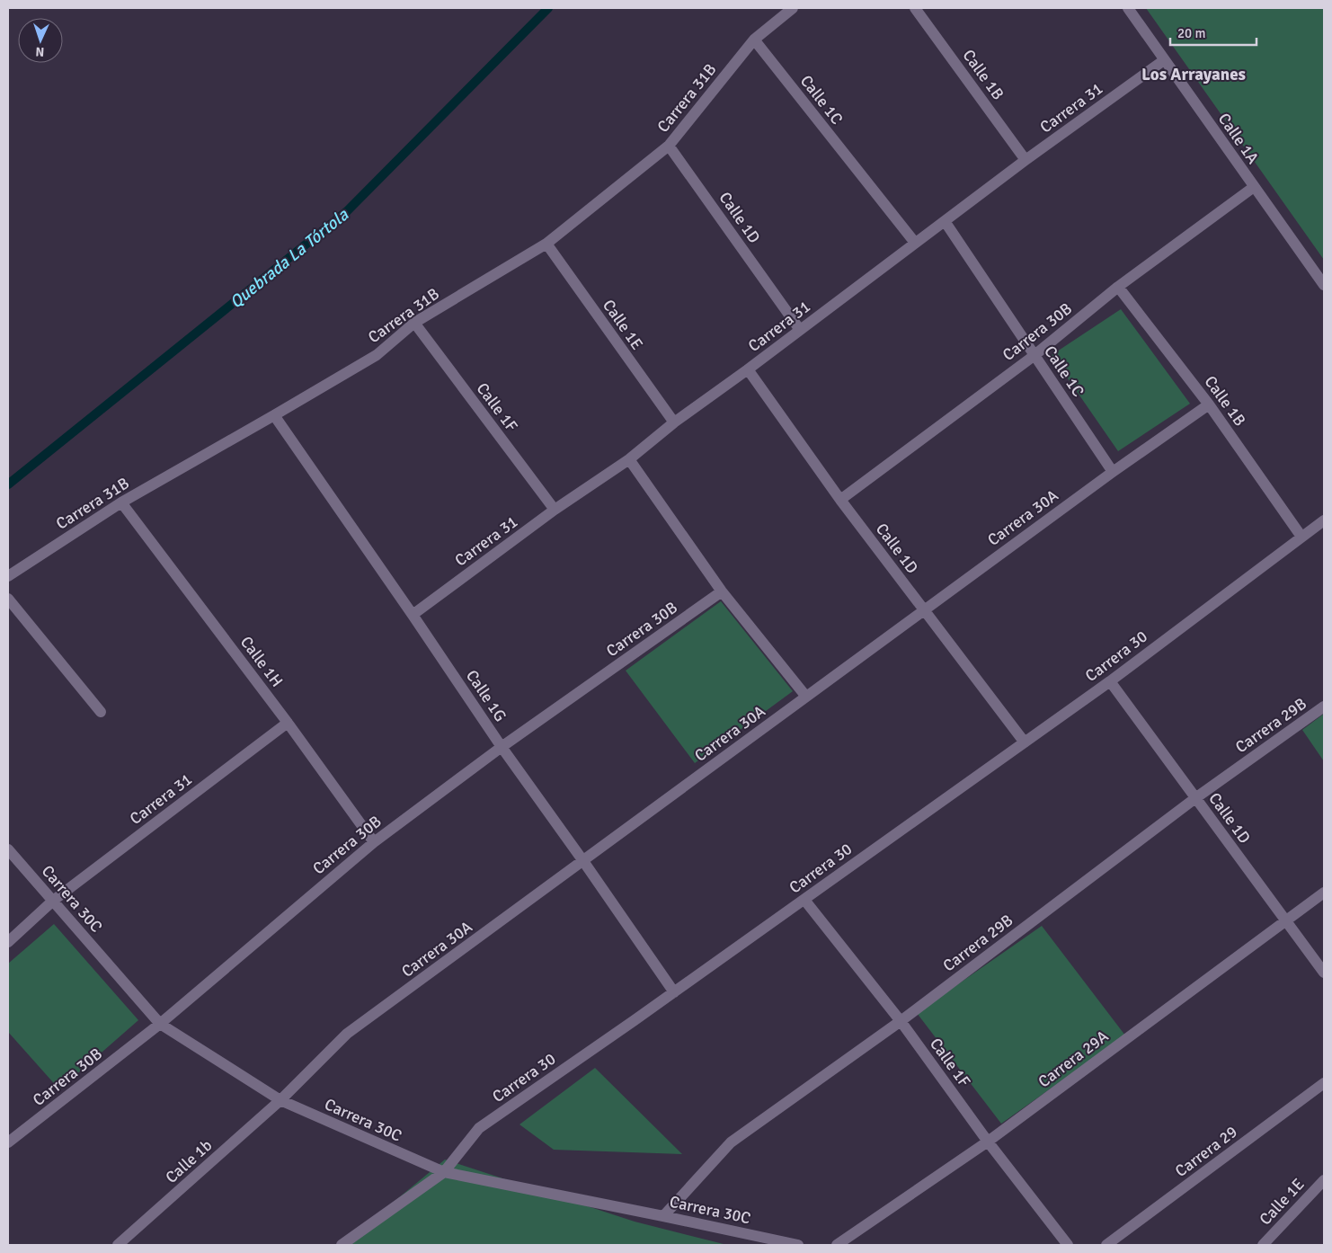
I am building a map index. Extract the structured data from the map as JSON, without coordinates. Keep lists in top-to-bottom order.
{
  "streets": {
    "street": [
      "Calle 1B",
      "Carrera 31B",
      "Calle 1C",
      "Carrera 31",
      "Calle 1A",
      "Calle 1D",
      "Calle 1E",
      "Carrera 30B",
      "Calle 1F",
      "Carrera 30A",
      "Carrera 30",
      "Calle 1H",
      "Calle 1G",
      "Carrera 29B",
      "Carrera 30C",
      "Carrera 29A",
      "Carrera 29",
      "Calle 1b"
    ]
  },
  "crossings": [
    ["Calle 1B", "Carrera 31"],
    ["Calle 1B", "Carrera 30B"],
    ["Calle 1B", "Carrera 30A"],
    ["Calle 1B", "Carrera 30"],
    ["Carrera 31B", "Calle 1C"],
    ["Carrera 31B", "Calle 1D"],
    ["Carrera 31B", "Calle 1E"],
    ["Carrera 31B", "Calle 1F"],
    ["Carrera 31B", "Calle 1H"],
    ["Carrera 31B", "Calle 1G"],
    ["Calle 1C", "Carrera 31"],
    ["Calle 1C", "Carrera 30B"],
    ["Calle 1C", "Carrera 30A"],
    ["Carrera 31", "Calle 1A"],
    ["Carrera 31", "Calle 1D"],
    ["Carrera 31", "Calle 1E"],
    ["Carrera 31", "Calle 1F"],
    ["Carrera 31", "Calle 1H"],
    ["Carrera 31", "Calle 1G"],
    ["Carrera 31", "Carrera 30C"],
    ["Calle 1A", "Carrera 30B"],
    ["Calle 1D", "Carrera 30B"],
    ["Calle 1D", "Carrera 30A"],
    ["Calle 1D", "Carrera 30"],
    ["Calle 1D", "Carrera 29B"],
    ["Calle 1D", "Carrera 29A"],
    ["Carrera 30B", "Calle 1H"],
    ["Carrera 30B", "Calle 1G"],
    ["Carrera 30B", "Carrera 30C"],
    ["Calle 1F", "Carrera 30"],
    ["Calle 1F", "Carrera 29B"],
    ["Calle 1F", "Carrera 29A"],
    ["Carrera 30A", "Calle 1G"],
    ["Carrera 30A", "Carrera 30C"],
    ["Carrera 30A", "Calle 1b"],
    ["Carrera 30", "Calle 1G"],
    ["Carrera 30", "Carrera 30C"],
    ["Carrera 29B", "Carrera 30C"],
    ["Carrera 30C", "Calle 1b"]
  ],
  "districts": ["Los Arrayanes"],
  "water": ["Quebrada La Tórtola"],
  "scale_bar": "20 m",
  "north": "bottom"
}
